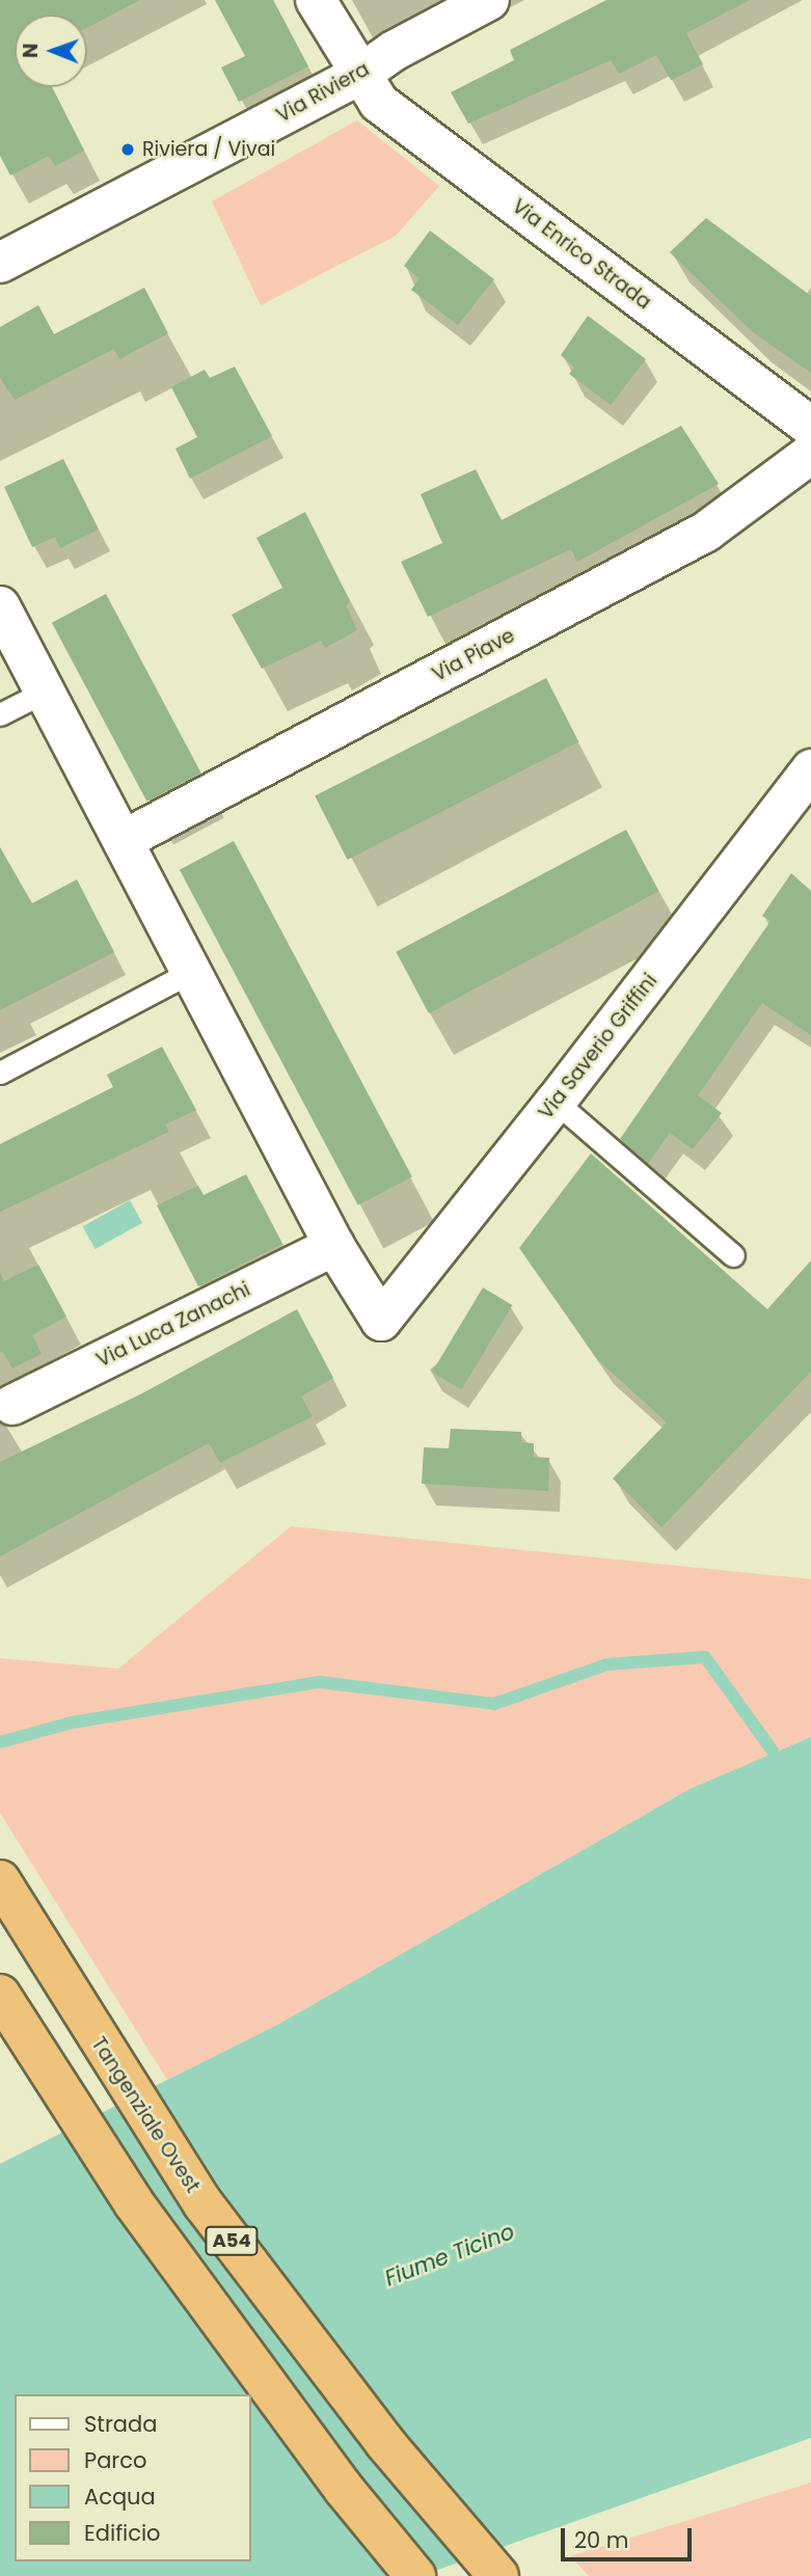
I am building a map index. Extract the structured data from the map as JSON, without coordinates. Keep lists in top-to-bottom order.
{
  "streets": {
    "highway": ["Tangenziale Ovest", "A54"],
    "street": [
      "Via Riviera",
      "Via Enrico Strada",
      "Via Piave",
      "Via Saverio Griffini",
      "Via Luca Zanachi"
    ]
  },
  "crossings": [
    ["Via Riviera", "Via Enrico Strada"],
    ["Via Saverio Griffini", "Via Luca Zanachi"]
  ],
  "water": ["Fiume Ticino"],
  "places": ["Riviera / Vivai"],
  "legend": [
    "Strada",
    "Parco",
    "Acqua",
    "Edificio"
  ],
  "scale_bar": "20 m",
  "north": "left"
}
